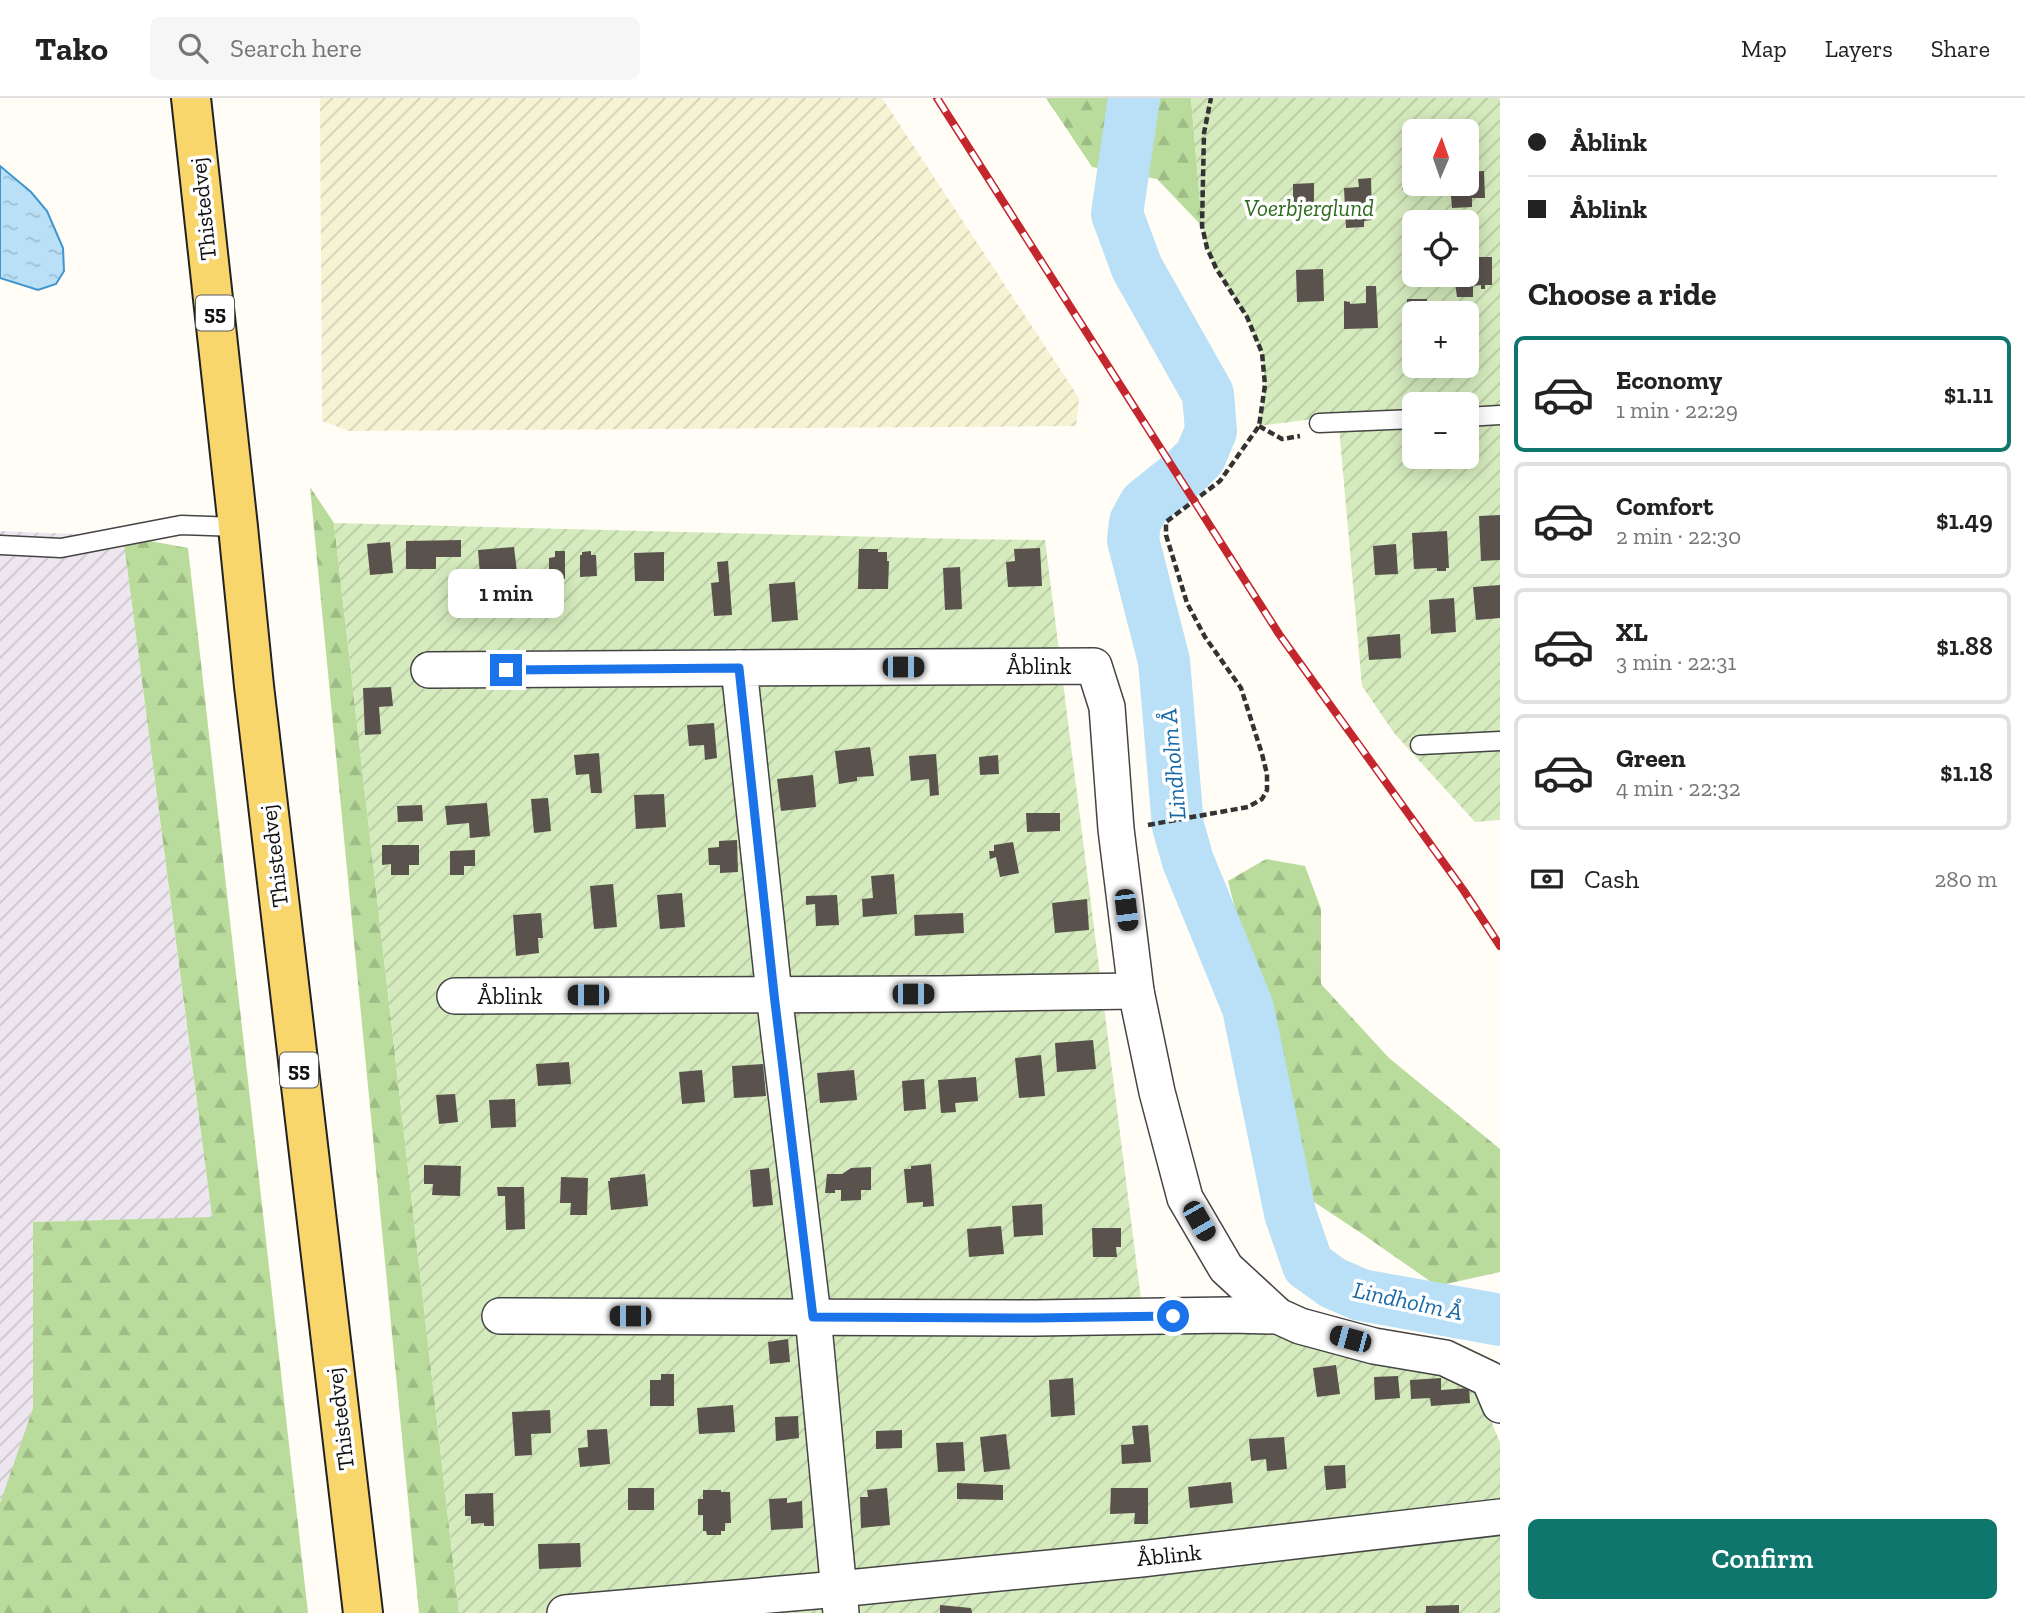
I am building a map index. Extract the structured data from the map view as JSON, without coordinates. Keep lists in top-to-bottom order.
{
  "streets": {
    "main road": ["Thistedvej", "55"],
    "street": ["Åblink"]
  },
  "water": ["Lindholm Å"],
  "parks": ["Voerbjerglund"],
  "north": "top",
  "page": {
    "header": "Tako",
    "search": "Search here",
    "nav": ["Map", "Layers", "Share"],
    "banner": ["Åblink", "Åblink"],
    "map_buttons": ["+", "−"],
    "heading": "Choose a ride",
    "list": [
      {
        "name": "Economy",
        "note": "1 min · 22:29",
        "value": "$1.11"
      },
      {
        "name": "Comfort",
        "note": "2 min · 22:30",
        "value": "$1.49"
      },
      {
        "name": "XL",
        "note": "3 min · 22:31",
        "value": "$1.88"
      },
      {
        "name": "Green",
        "note": "4 min · 22:32",
        "value": "$1.18"
      }
    ],
    "bubble": "1 min",
    "pay": ["Cash", "280 m"],
    "buttons": "Confirm"
  }
}
